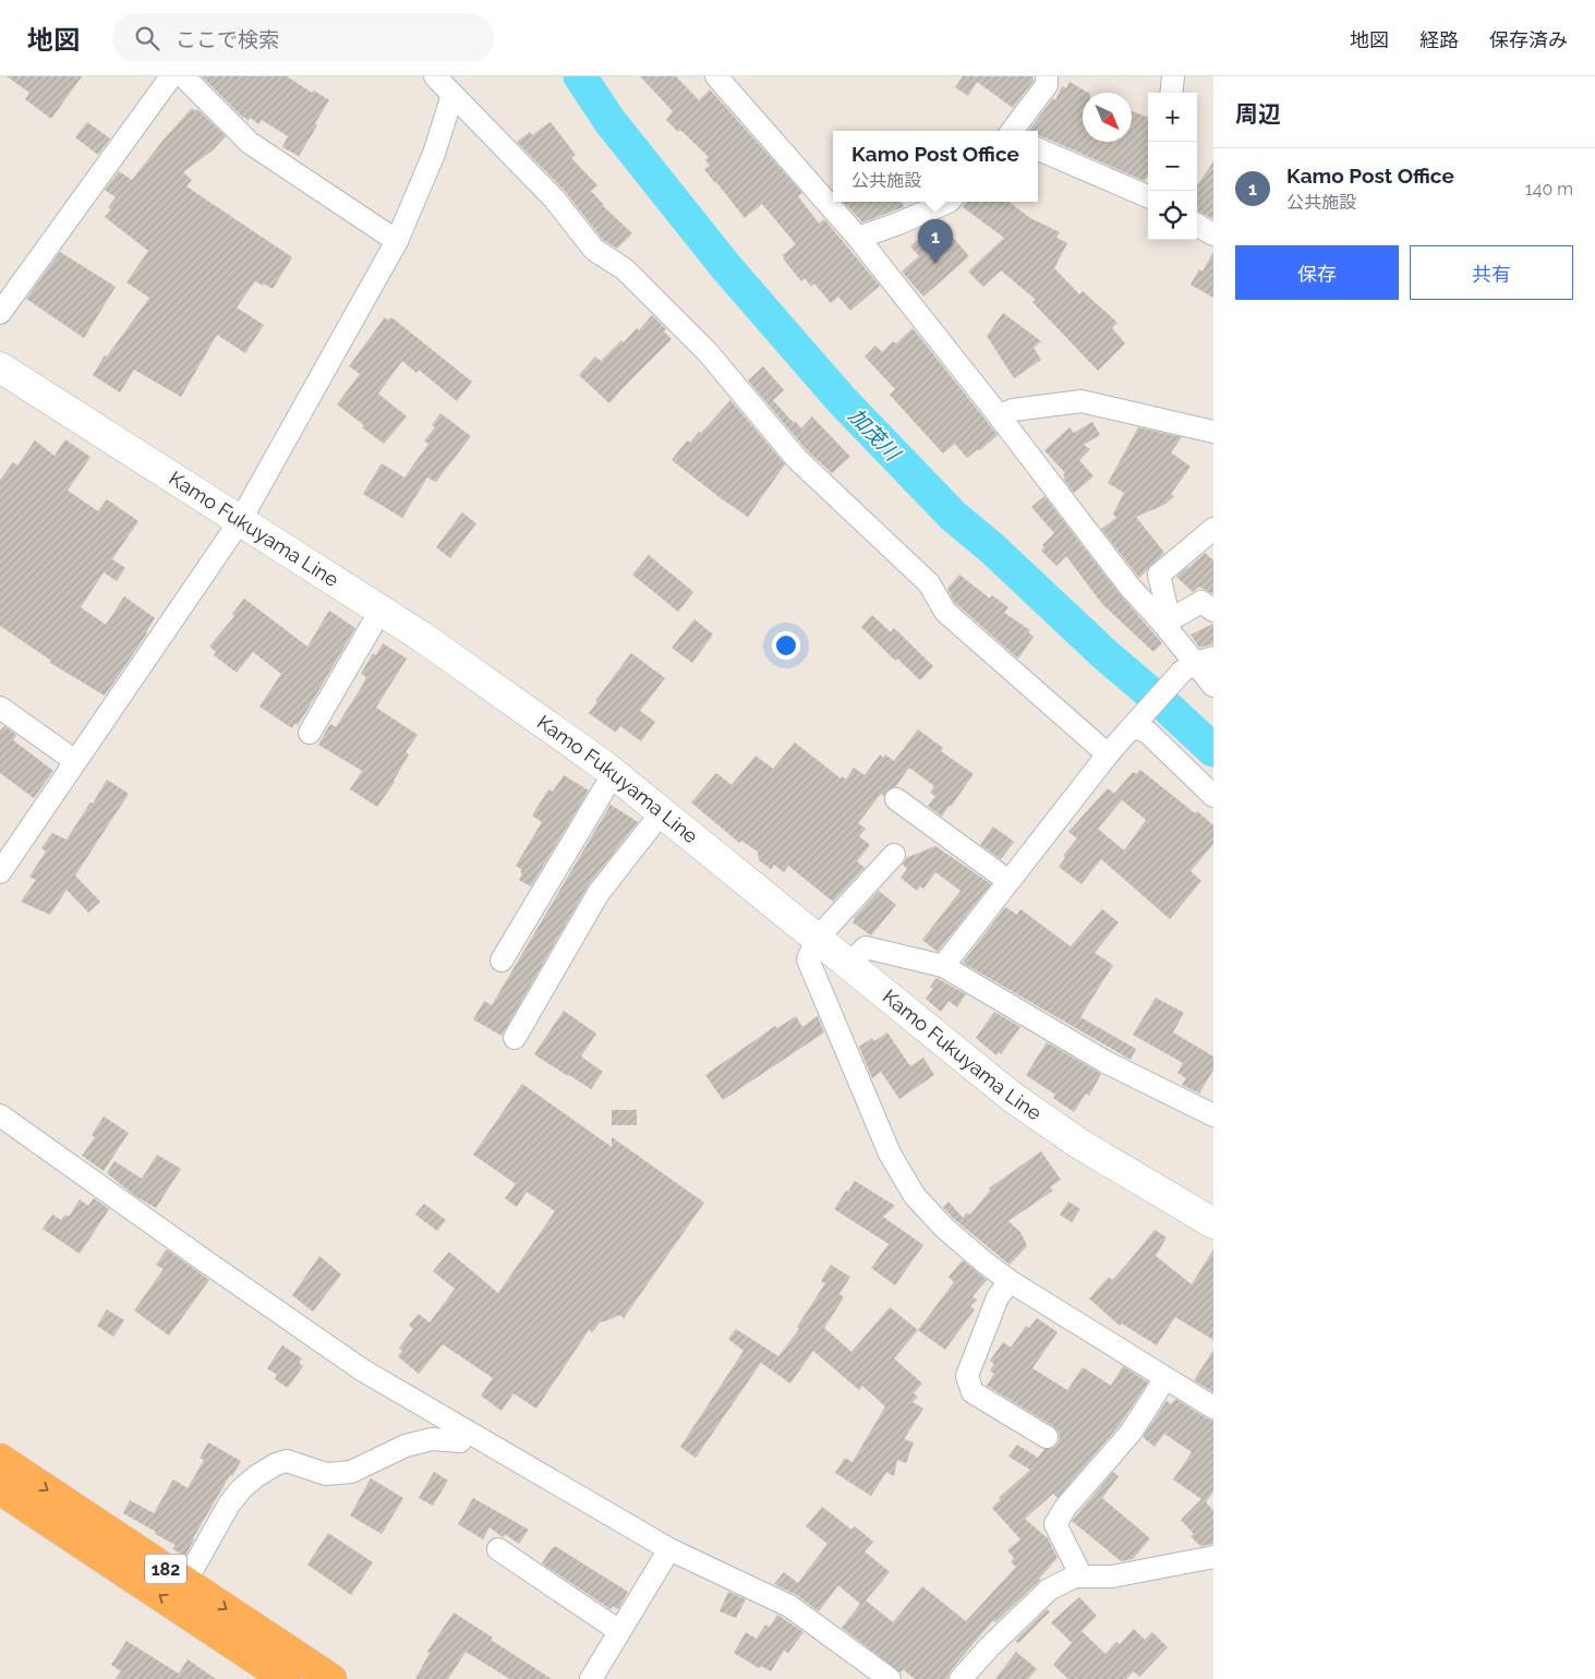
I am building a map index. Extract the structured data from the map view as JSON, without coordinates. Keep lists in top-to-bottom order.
{
  "streets": {
    "highway": ["182"],
    "main road": ["Kamo Fukuyama Line"]
  },
  "water": ["加茂川"],
  "north": "bottom right",
  "page": {
    "header": "地図",
    "search": "ここで検索",
    "nav": ["地図", "経路", "保存済み"],
    "heading": "周辺",
    "map_buttons": ["+", "−"],
    "popup": ["Kamo Post Office", "公共施設"],
    "list": [
      {
        "mark": "1",
        "name": "Kamo Post Office",
        "note": "公共施設",
        "value": "140 m"
      }
    ],
    "pins": "1",
    "buttons": ["保存", "共有"]
  }
}
